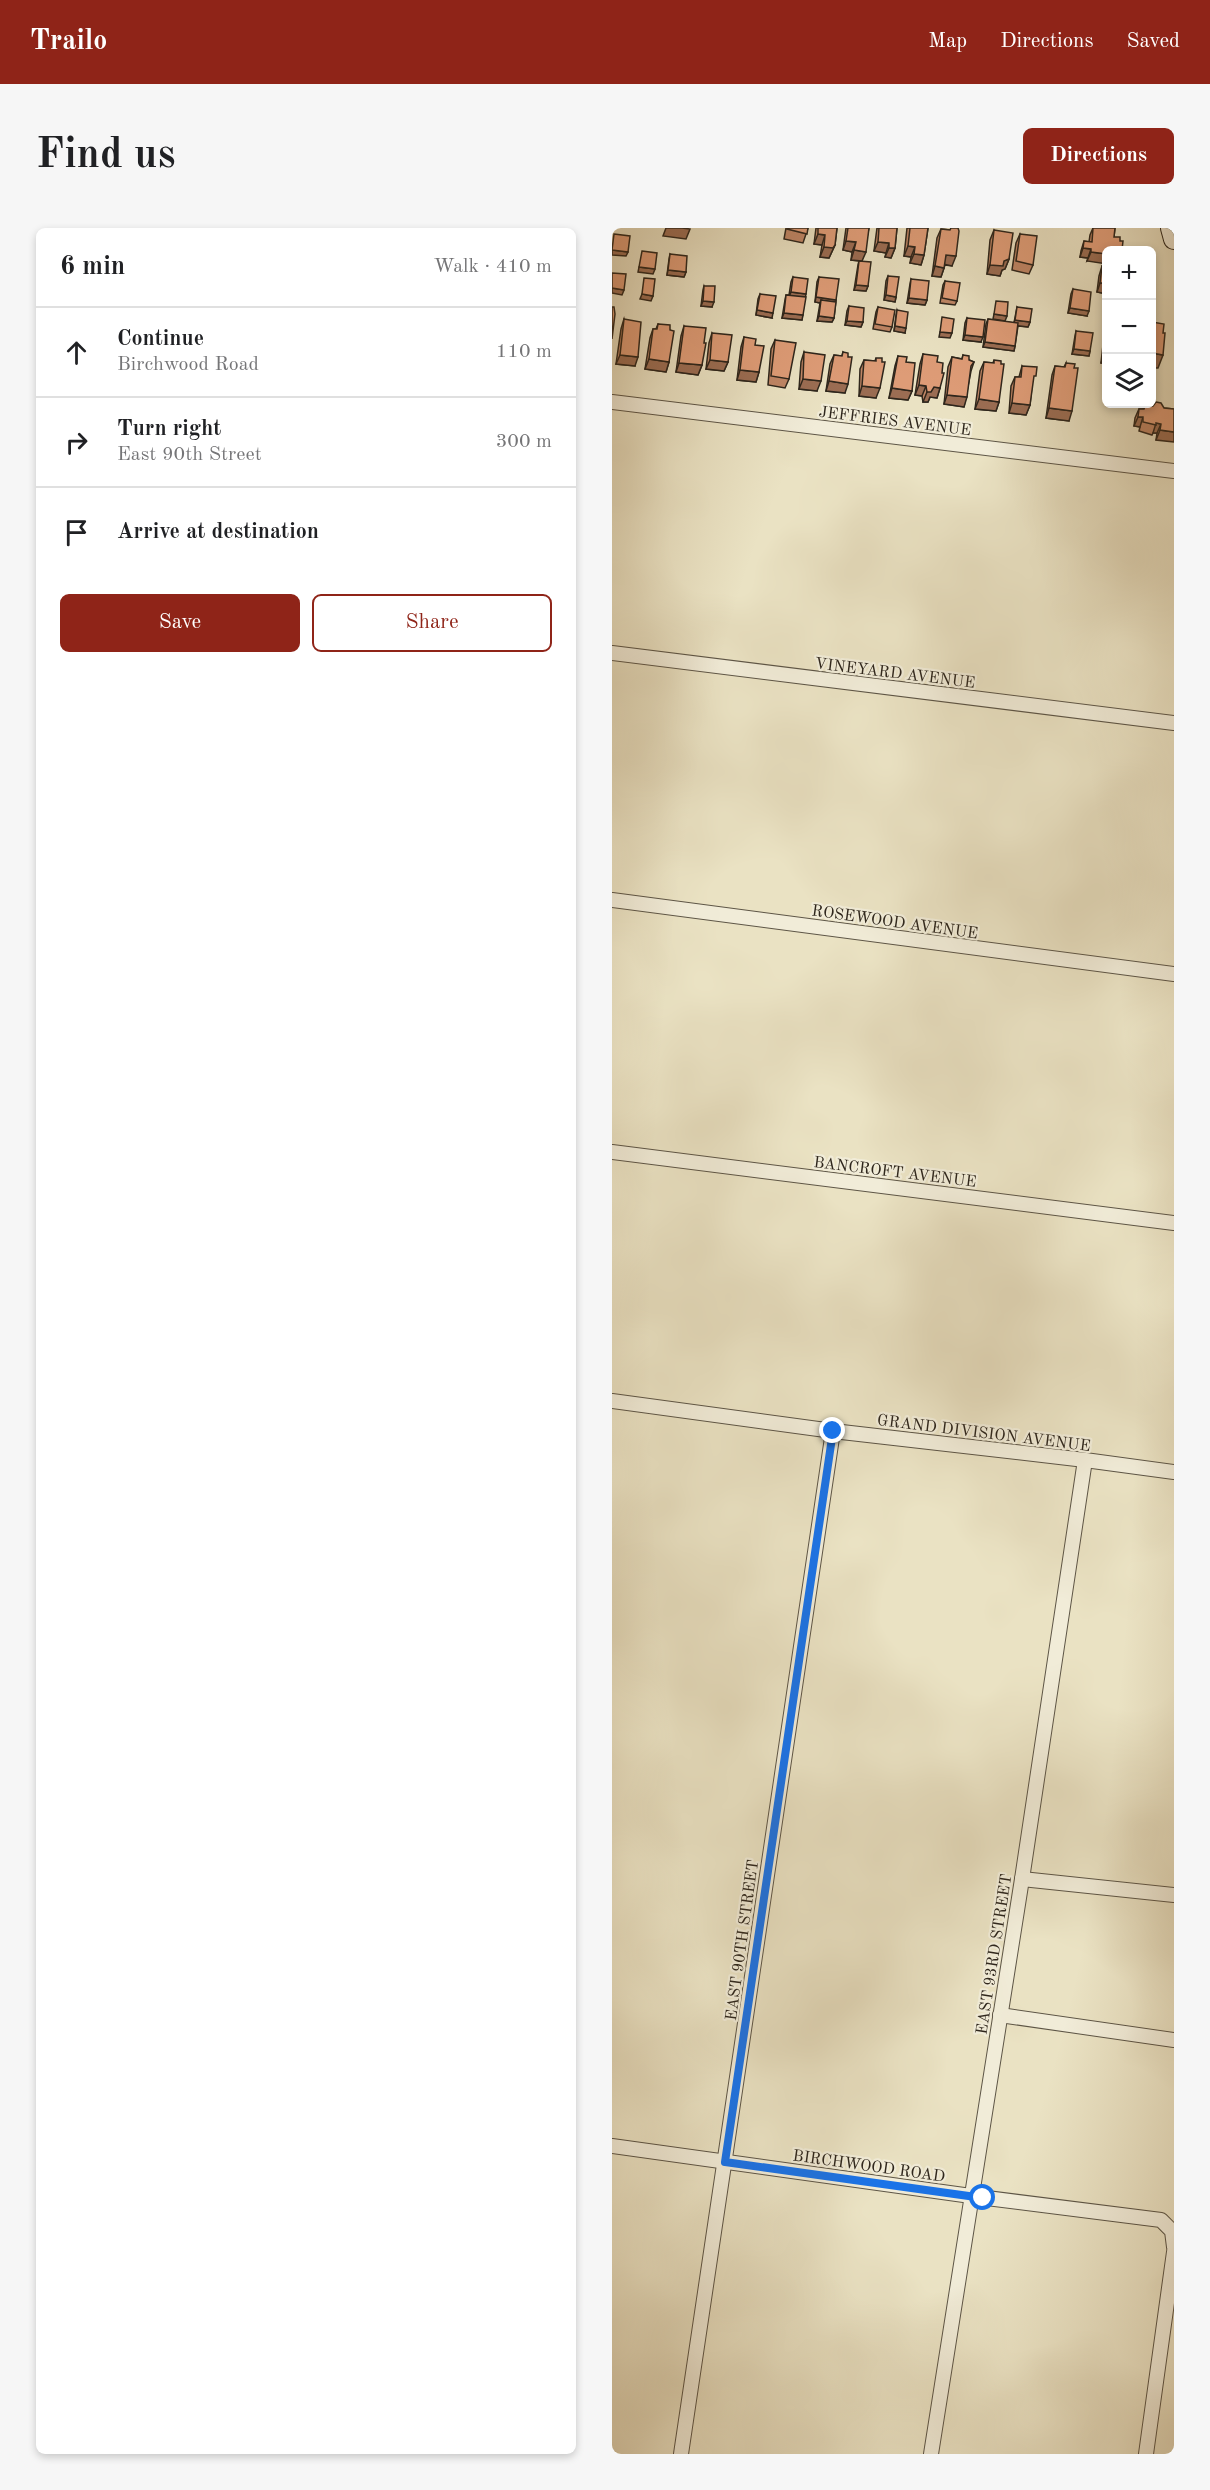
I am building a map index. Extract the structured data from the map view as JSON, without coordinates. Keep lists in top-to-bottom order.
{
  "streets": {
    "street": [
      "JEFFRIES AVENUE",
      "VINEYARD AVENUE",
      "ROSEWOOD AVENUE",
      "BANCROFT AVENUE",
      "GRAND DIVISION AVENUE",
      "EAST 90TH STREET",
      "EAST 93RD STREET",
      "BIRCHWOOD ROAD"
    ]
  },
  "crossings": [
    ["GRAND DIVISION AVENUE", "EAST 90TH STREET"],
    ["GRAND DIVISION AVENUE", "EAST 93RD STREET"],
    ["EAST 90TH STREET", "BIRCHWOOD ROAD"],
    ["EAST 93RD STREET", "BIRCHWOOD ROAD"]
  ],
  "page": {
    "header": "Trailo",
    "nav": ["Map", "Directions", "Saved"],
    "buttons": [
      "Directions",
      ["Save", "Share"]
    ],
    "title": "Find us",
    "heading": ["6 min", "Walk · 410 m"],
    "map_buttons": ["+", "−"],
    "list": [
      ["Continue", "Birchwood Road", "110 m"],
      ["Turn right", "East 90th Street", "300 m"],
      "Arrive at destination"
    ]
  }
}
